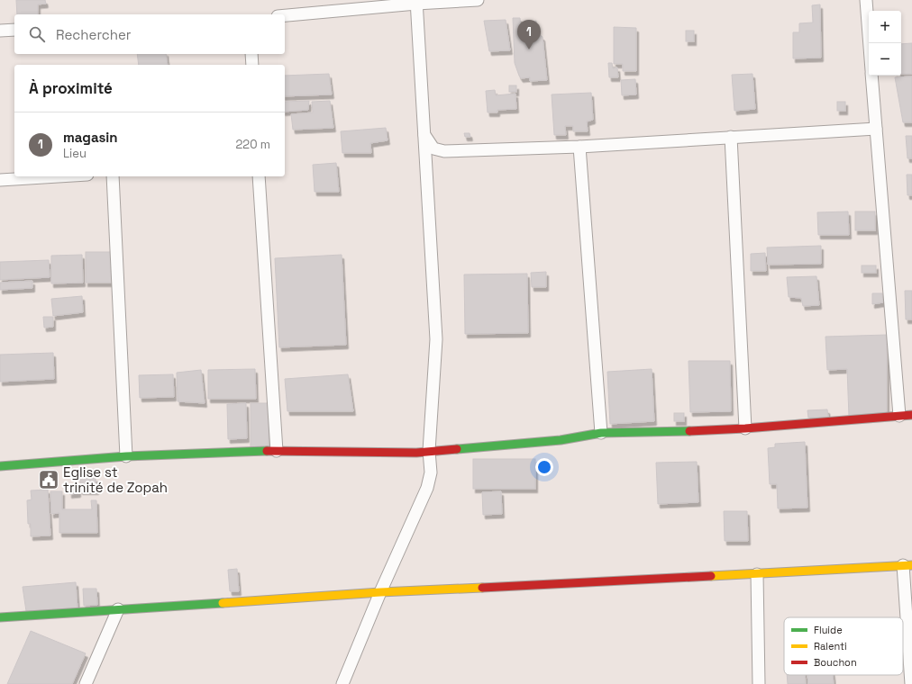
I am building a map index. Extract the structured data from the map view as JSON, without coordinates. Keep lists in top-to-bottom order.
{
  "places": {
    "public building": ["Eglise st trinité de Zopah"]
  },
  "legend": ["Fluide", "Ralenti", "Bouchon"],
  "page": {
    "map_buttons": ["+", "−"],
    "search": "Rechercher",
    "pins": "1",
    "heading": "À proximité",
    "list": [
      {
        "mark": "1",
        "name": "magasin",
        "note": "Lieu",
        "value": "220 m"
      }
    ]
  }
}
